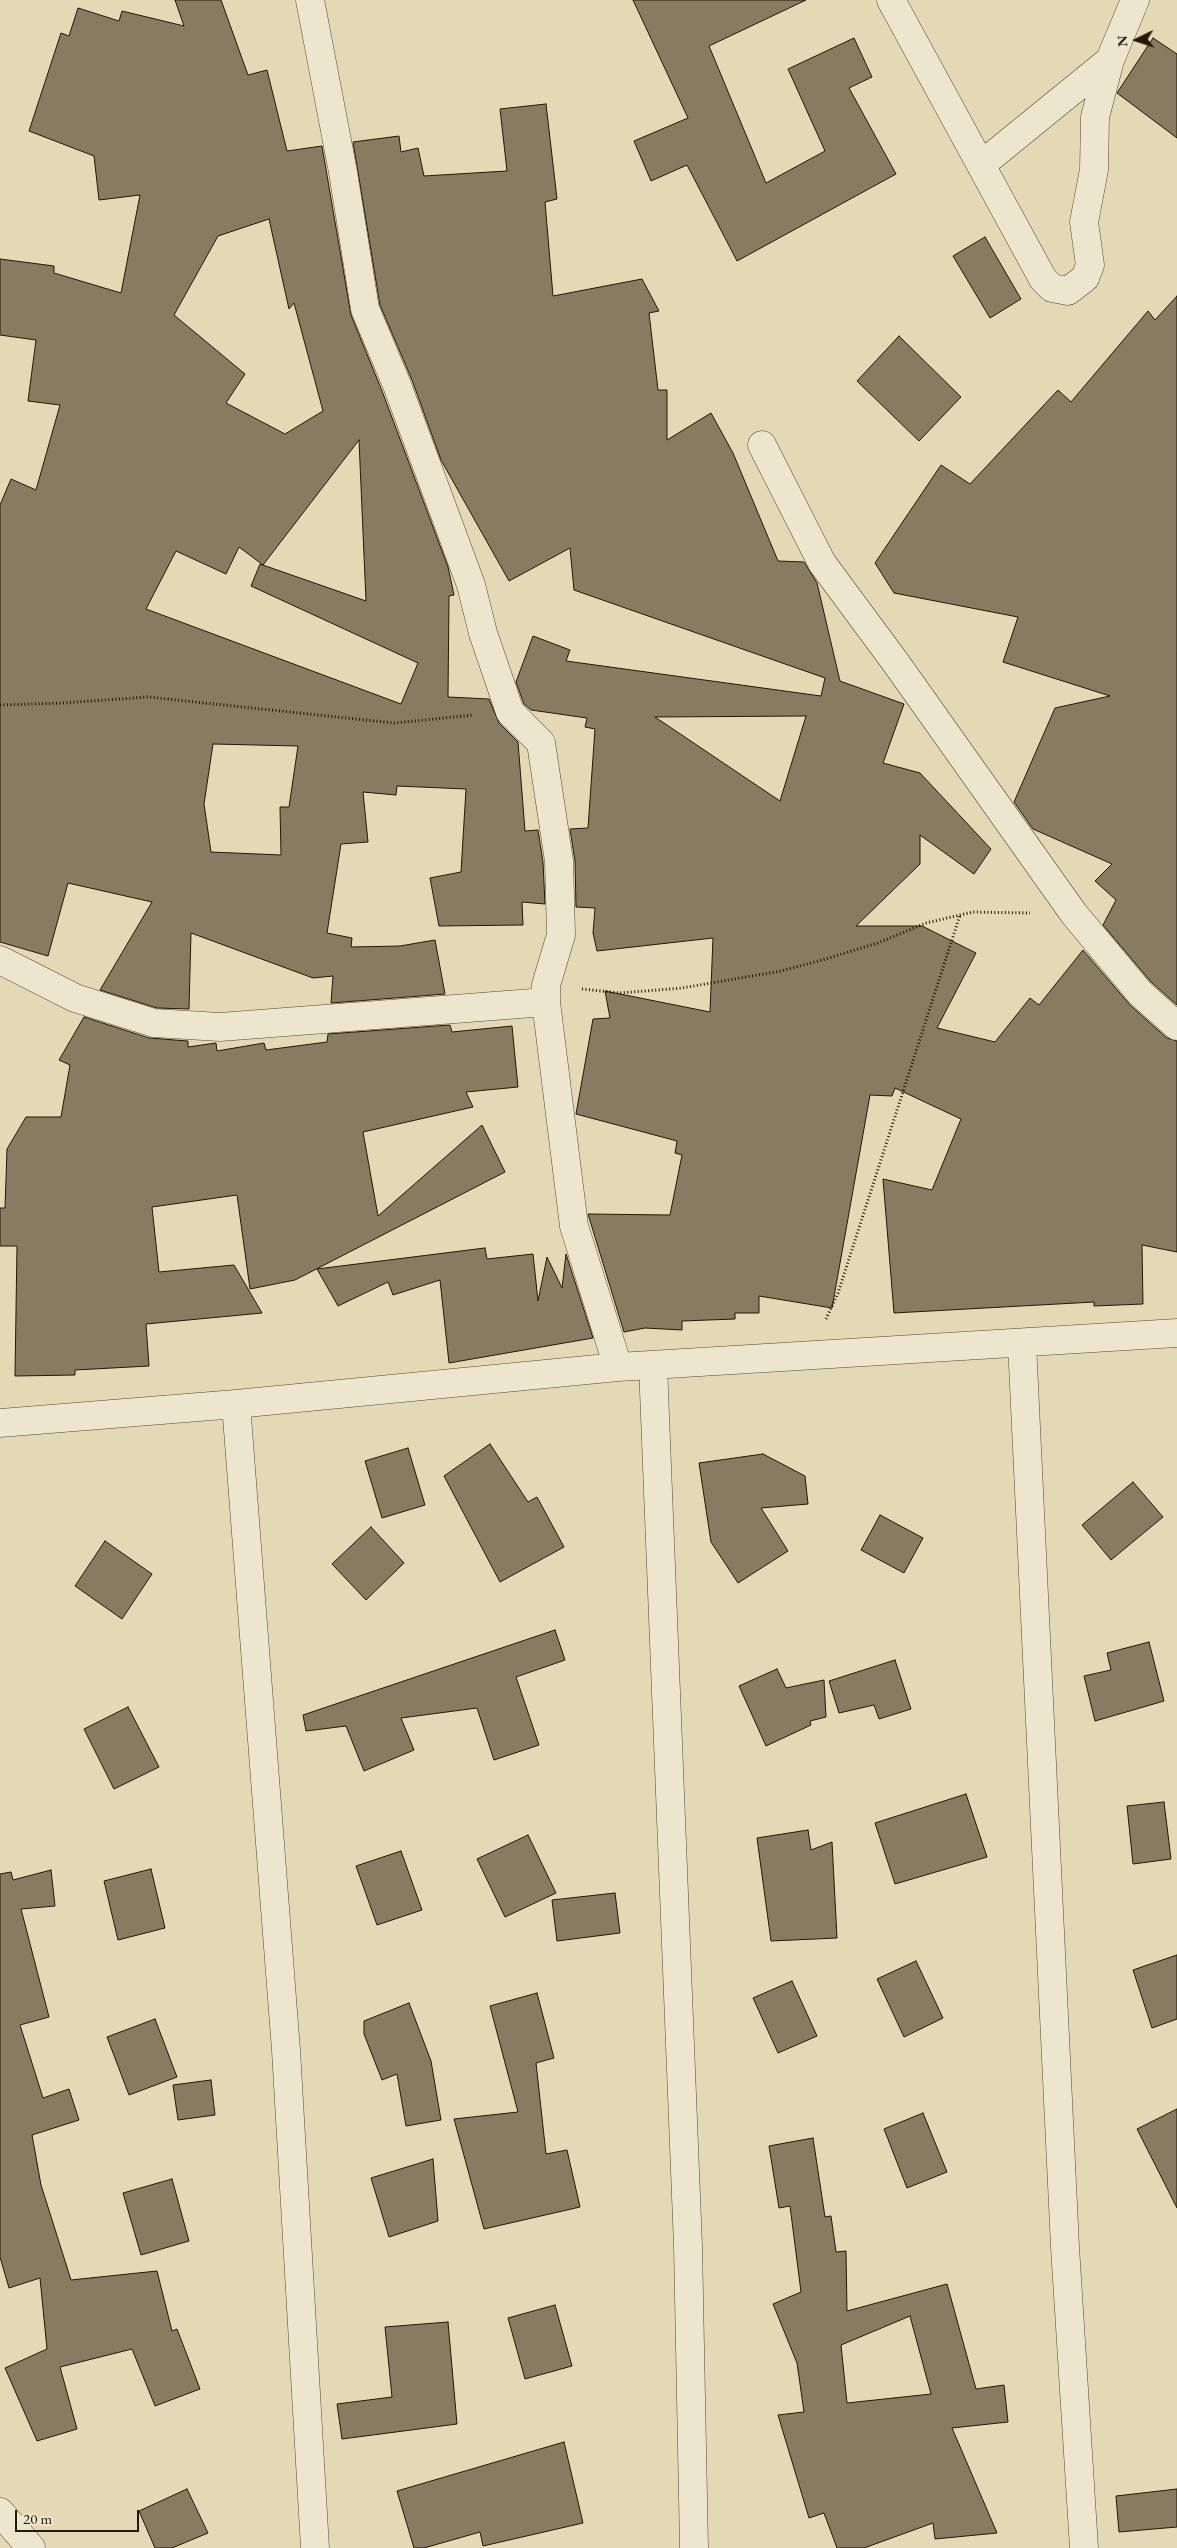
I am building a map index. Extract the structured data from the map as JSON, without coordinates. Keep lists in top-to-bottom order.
{
  "scale_bar": "20 m",
  "north": "left"
}
